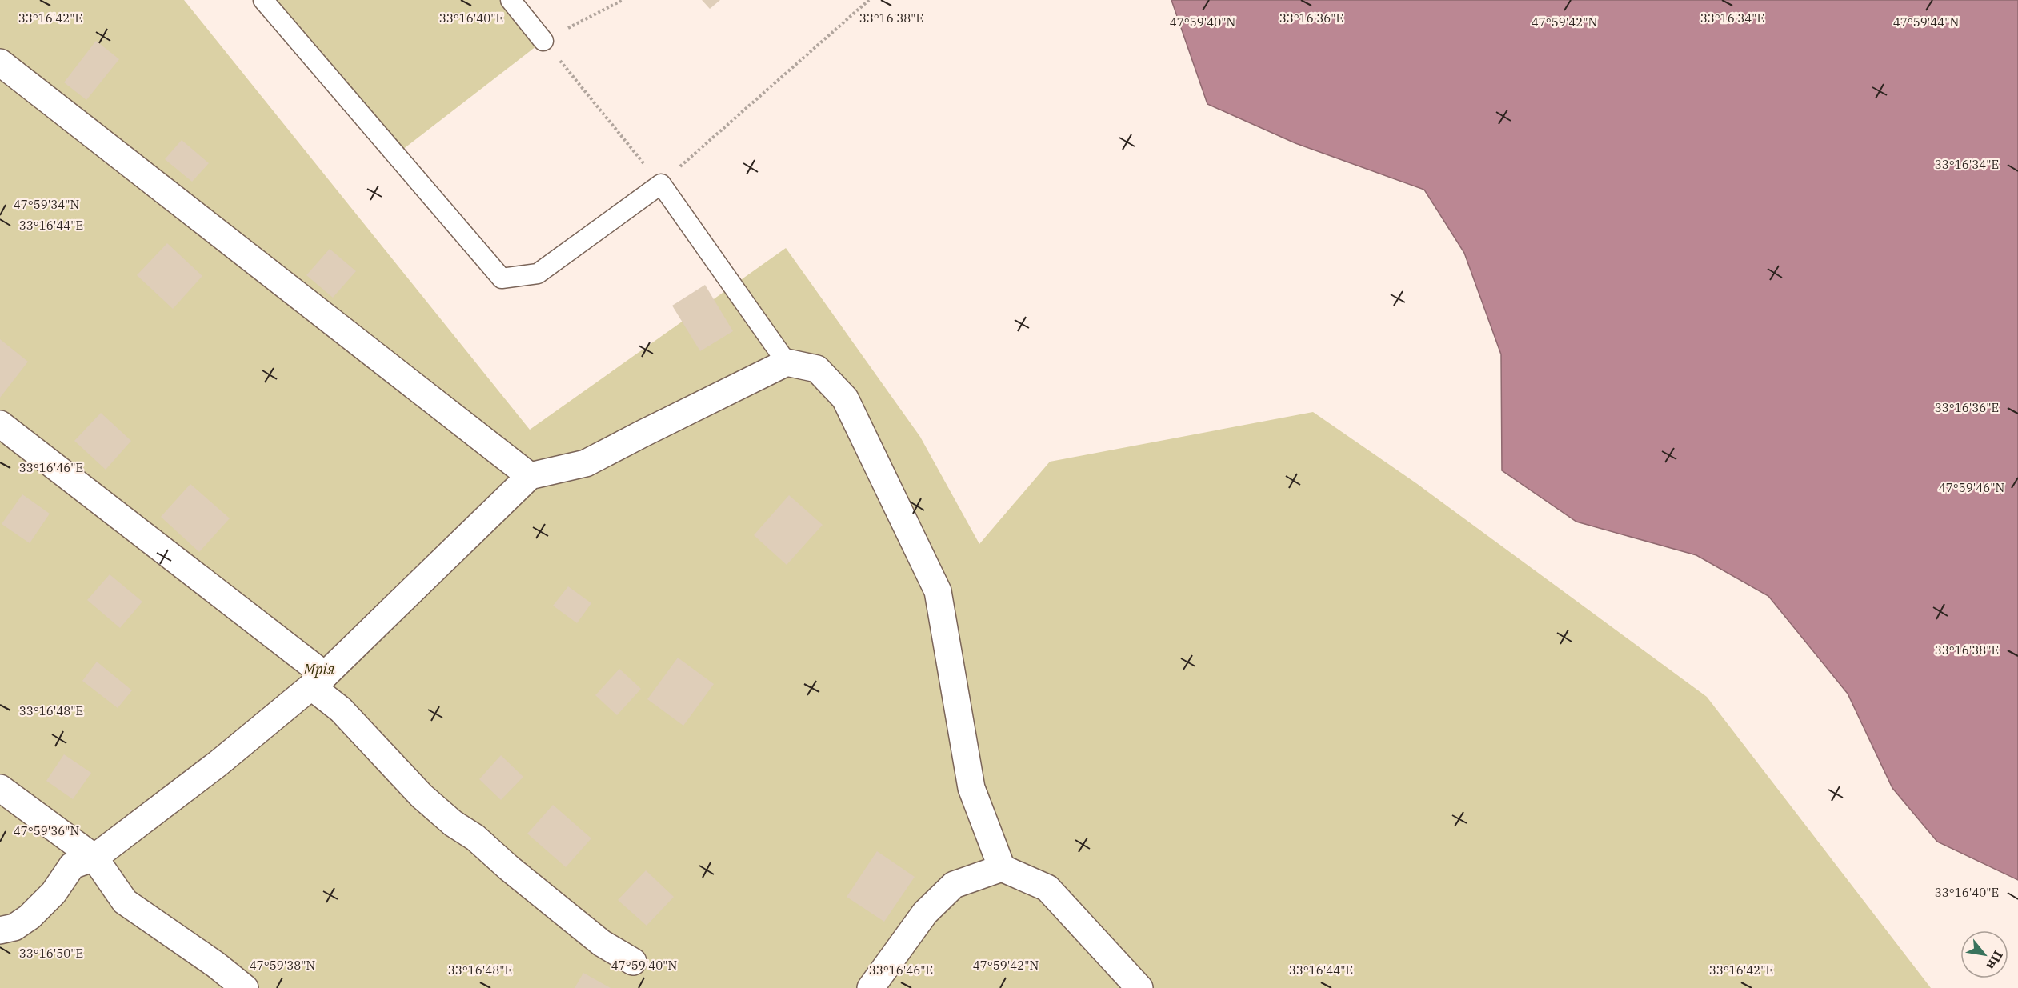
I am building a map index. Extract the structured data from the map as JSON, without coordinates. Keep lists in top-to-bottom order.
{
  "parks": ["Мрія"],
  "north": "bottom right",
  "coordinates": [
    "33°16'42\"E",
    "33°16'40\"E",
    "33°16'36\"E",
    "33°16'34\"E",
    "33°16'38\"E",
    "47°59'40\"N",
    "47°59'42\"N",
    "47°59'44\"N",
    "47°59'34\"N",
    "33°16'44\"E",
    "33°16'46\"E",
    "47°59'46\"N",
    "33°16'48\"E",
    "47°59'36\"N",
    "33°16'50\"E",
    "47°59'38\"N"
  ]
}
